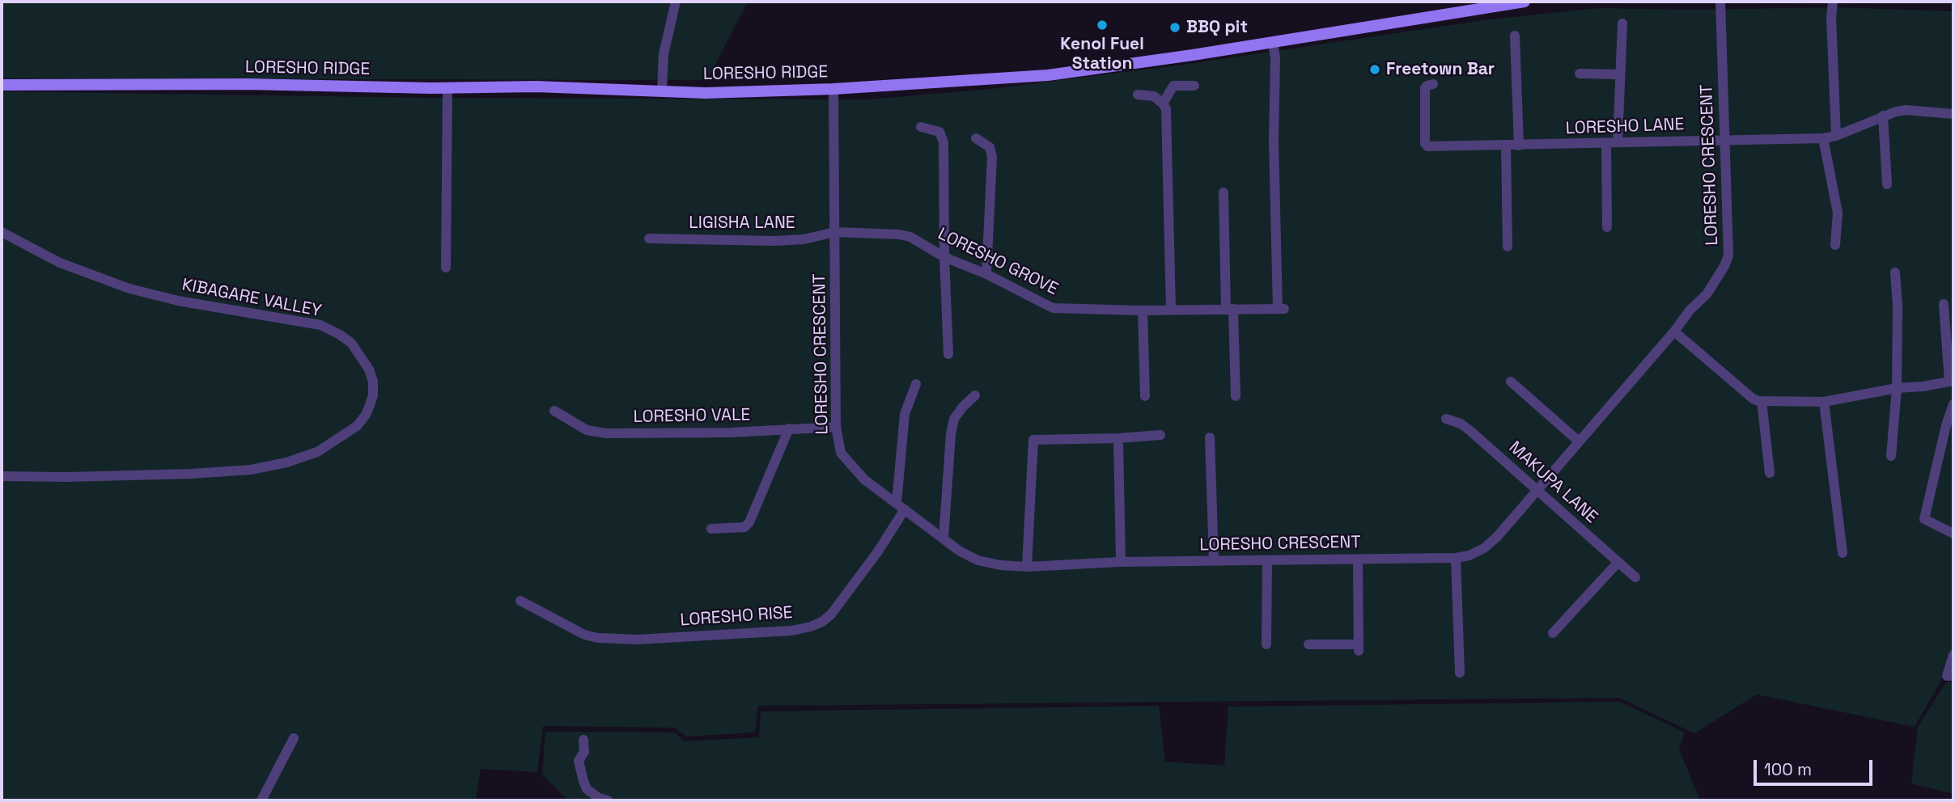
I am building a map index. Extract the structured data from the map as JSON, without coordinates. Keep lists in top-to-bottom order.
{
  "streets": {
    "main road": ["LORESHO RIDGE"],
    "street": [
      "LORESHO LANE",
      "LORESHO CRESCENT",
      "LIGISHA LANE",
      "LORESHO GROVE",
      "KIBAGARE VALLEY",
      "LORESHO VALE",
      "MAKUPA LANE",
      "LORESHO RISE"
    ]
  },
  "crossings": [
    ["LORESHO RIDGE", "LORESHO CRESCENT"],
    ["LORESHO RIDGE", "LORESHO GROVE"],
    ["LORESHO LANE", "LORESHO CRESCENT"],
    ["LORESHO CRESCENT", "LIGISHA LANE"],
    ["LORESHO CRESCENT", "LORESHO GROVE"],
    ["LORESHO CRESCENT", "LORESHO VALE"],
    ["LORESHO CRESCENT", "MAKUPA LANE"],
    ["LORESHO CRESCENT", "LORESHO RISE"],
    ["LIGISHA LANE", "LORESHO GROVE"]
  ],
  "places": ["Kenol Fuel Station", "BBQ pit", "Freetown Bar"],
  "scale_bar": "100 m"
}
